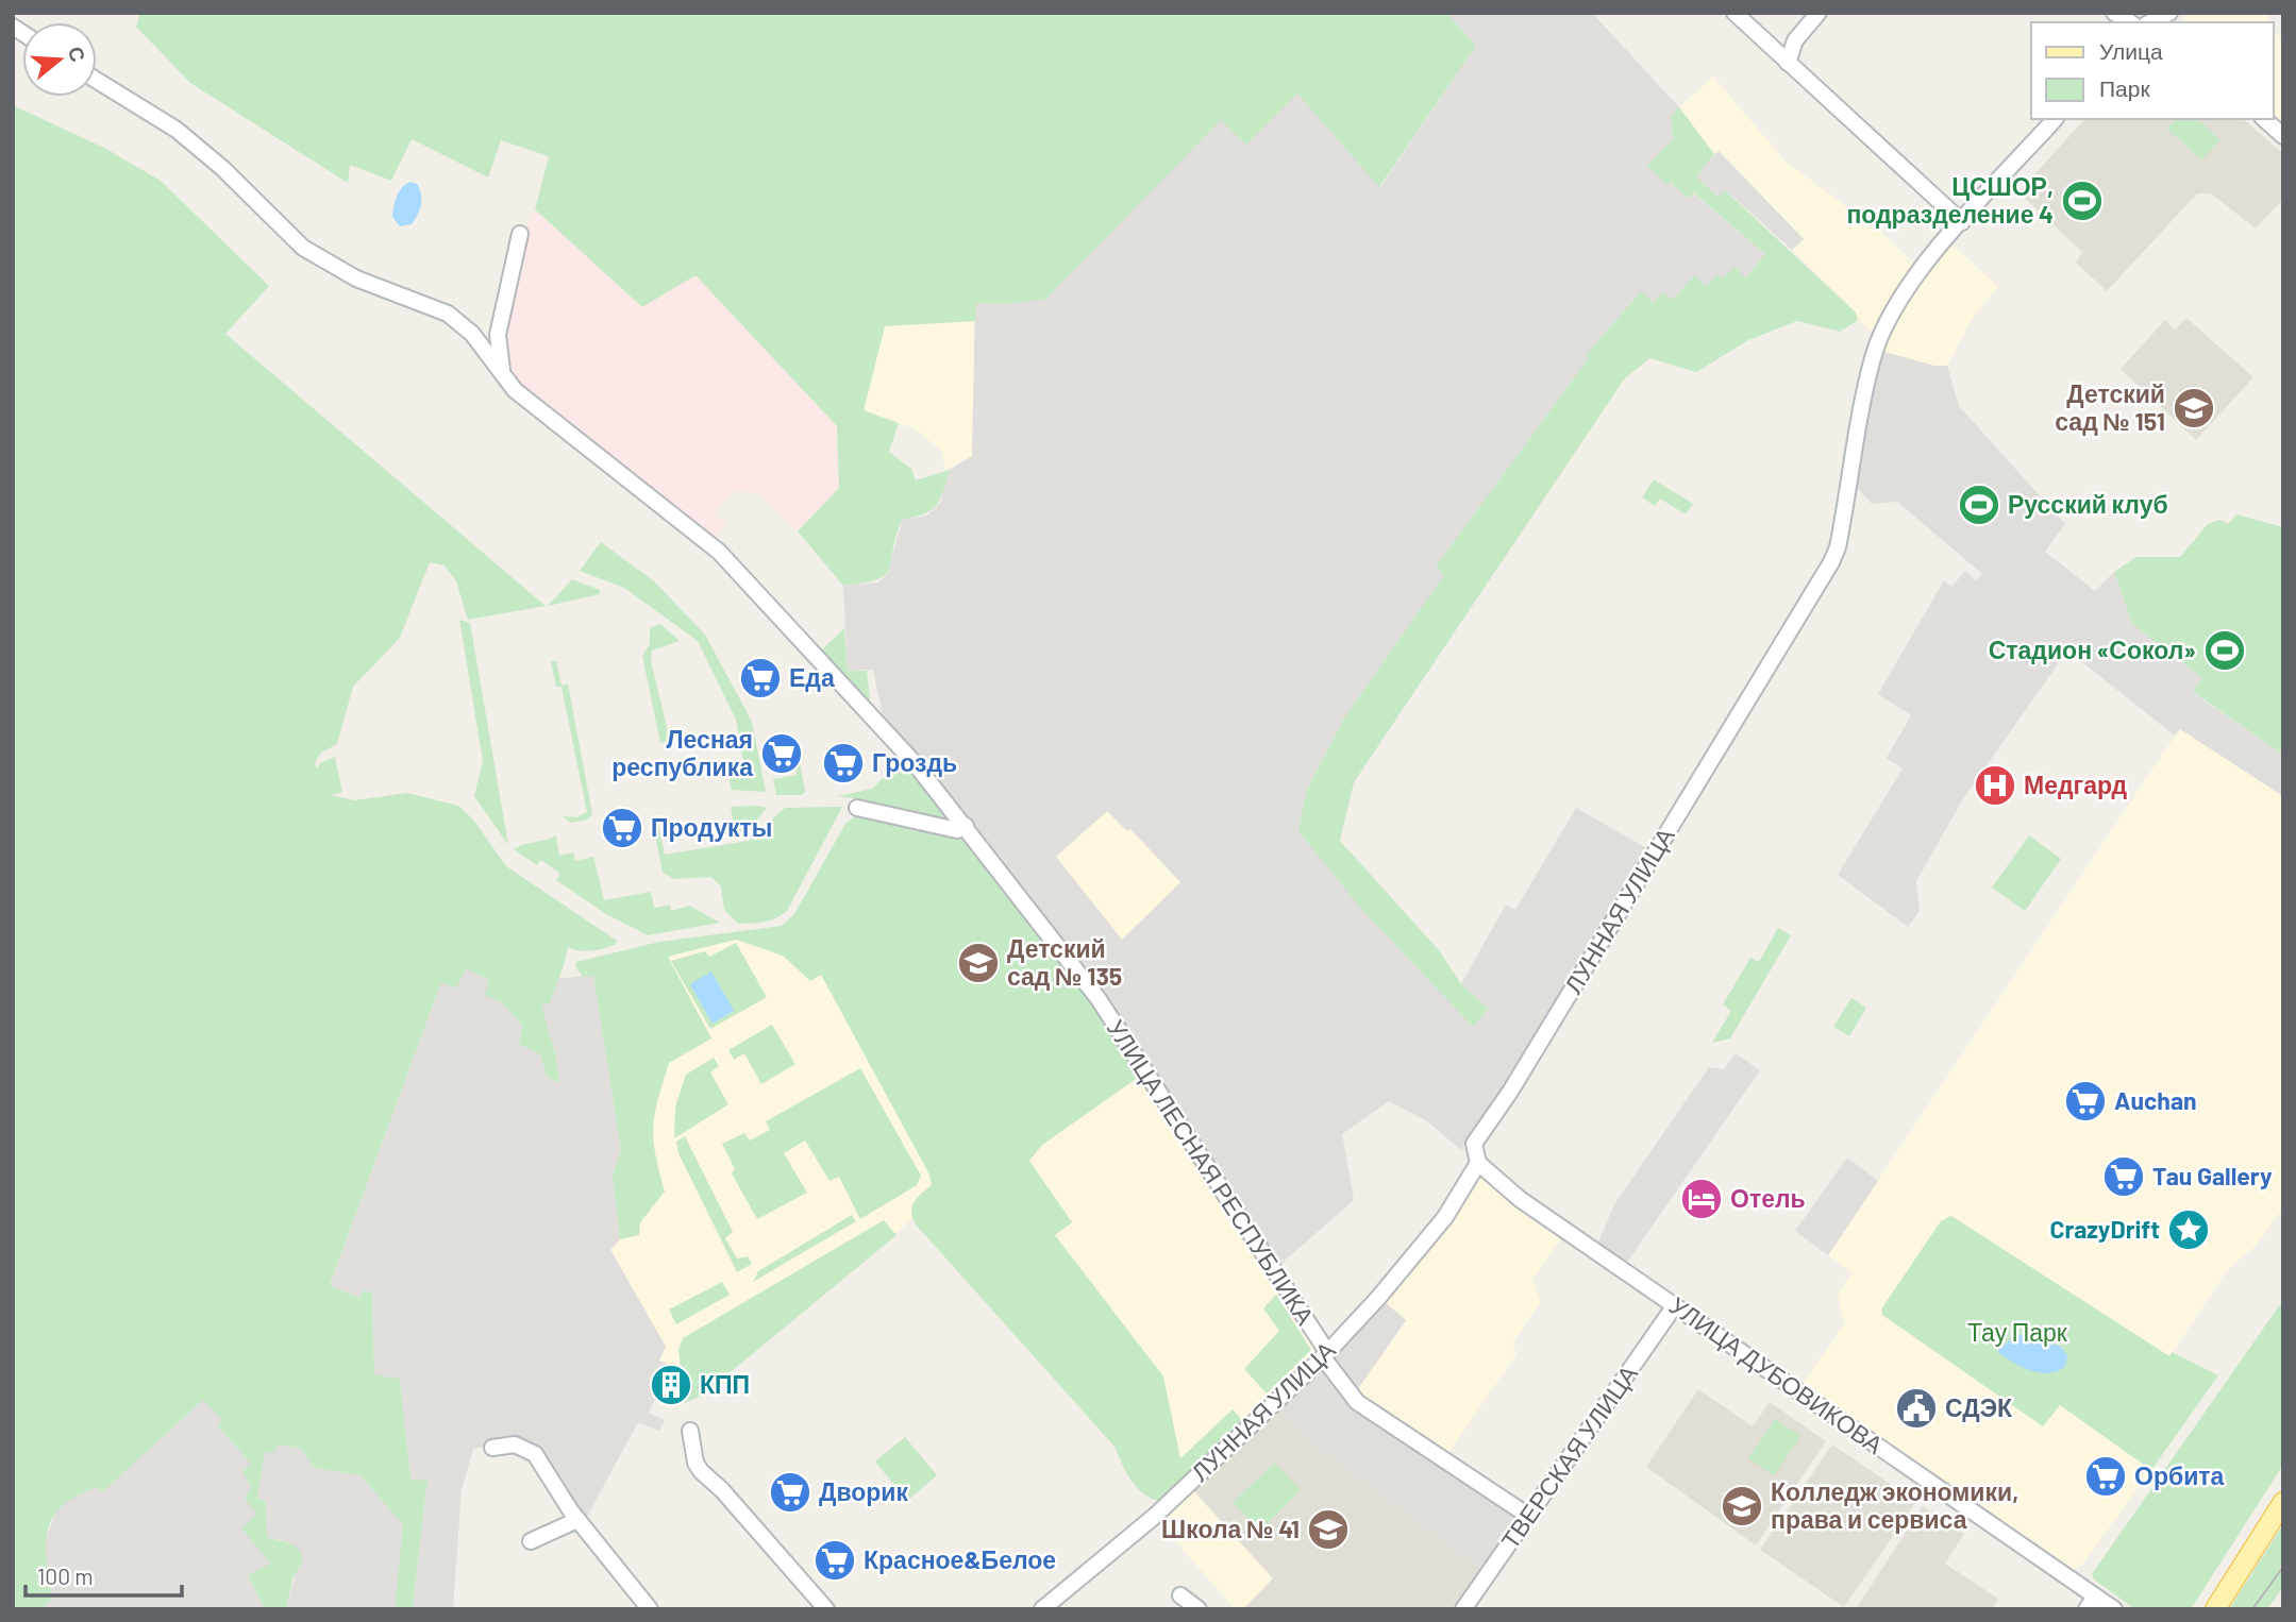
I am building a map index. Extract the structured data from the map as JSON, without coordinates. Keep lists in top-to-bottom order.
{
  "streets": {
    "street": [
      "ЛУННАЯ УЛИЦА",
      "УЛИЦА ЛЕСНАЯ РЕСПУБЛИКА",
      "УЛИЦА ДУБОВИКОВА",
      "ТВЕРСКАЯ УЛИЦА"
    ]
  },
  "crossings": [
    ["ЛУННАЯ УЛИЦА", "УЛИЦА ЛЕСНАЯ РЕСПУБЛИКА"],
    ["ЛУННАЯ УЛИЦА", "УЛИЦА ДУБОВИКОВА"],
    ["УЛИЦА ЛЕСНАЯ РЕСПУБЛИКА", "ТВЕРСКАЯ УЛИЦА"],
    ["УЛИЦА ДУБОВИКОВА", "ТВЕРСКАЯ УЛИЦА"]
  ],
  "parks": ["Тау Парк"],
  "places": {
    "sports": ["ЦСШОР, подразделение 4", "Русский клуб", "Стадион «Сокол»"],
    "school or university": [
      "Детский сад № 151",
      "Детский сад № 135",
      "Колледж экономики, права и сервиса",
      "Школа № 41"
    ],
    "supermarket": [
      "Еда",
      "Лесная республика",
      "Гроздь",
      "Продукты",
      "Auchan",
      "Tau Gallery",
      "Орбита",
      "Дворик",
      "Красное&Белое"
    ],
    "hospital": ["Медгард"],
    "hotel": ["Отель"],
    "place": ["CrazyDrift"],
    "building": ["КПП"],
    "public building": ["СДЭК"]
  },
  "legend": ["Улица", "Парк"],
  "scale_bar": "100 m",
  "north": "right"
}
